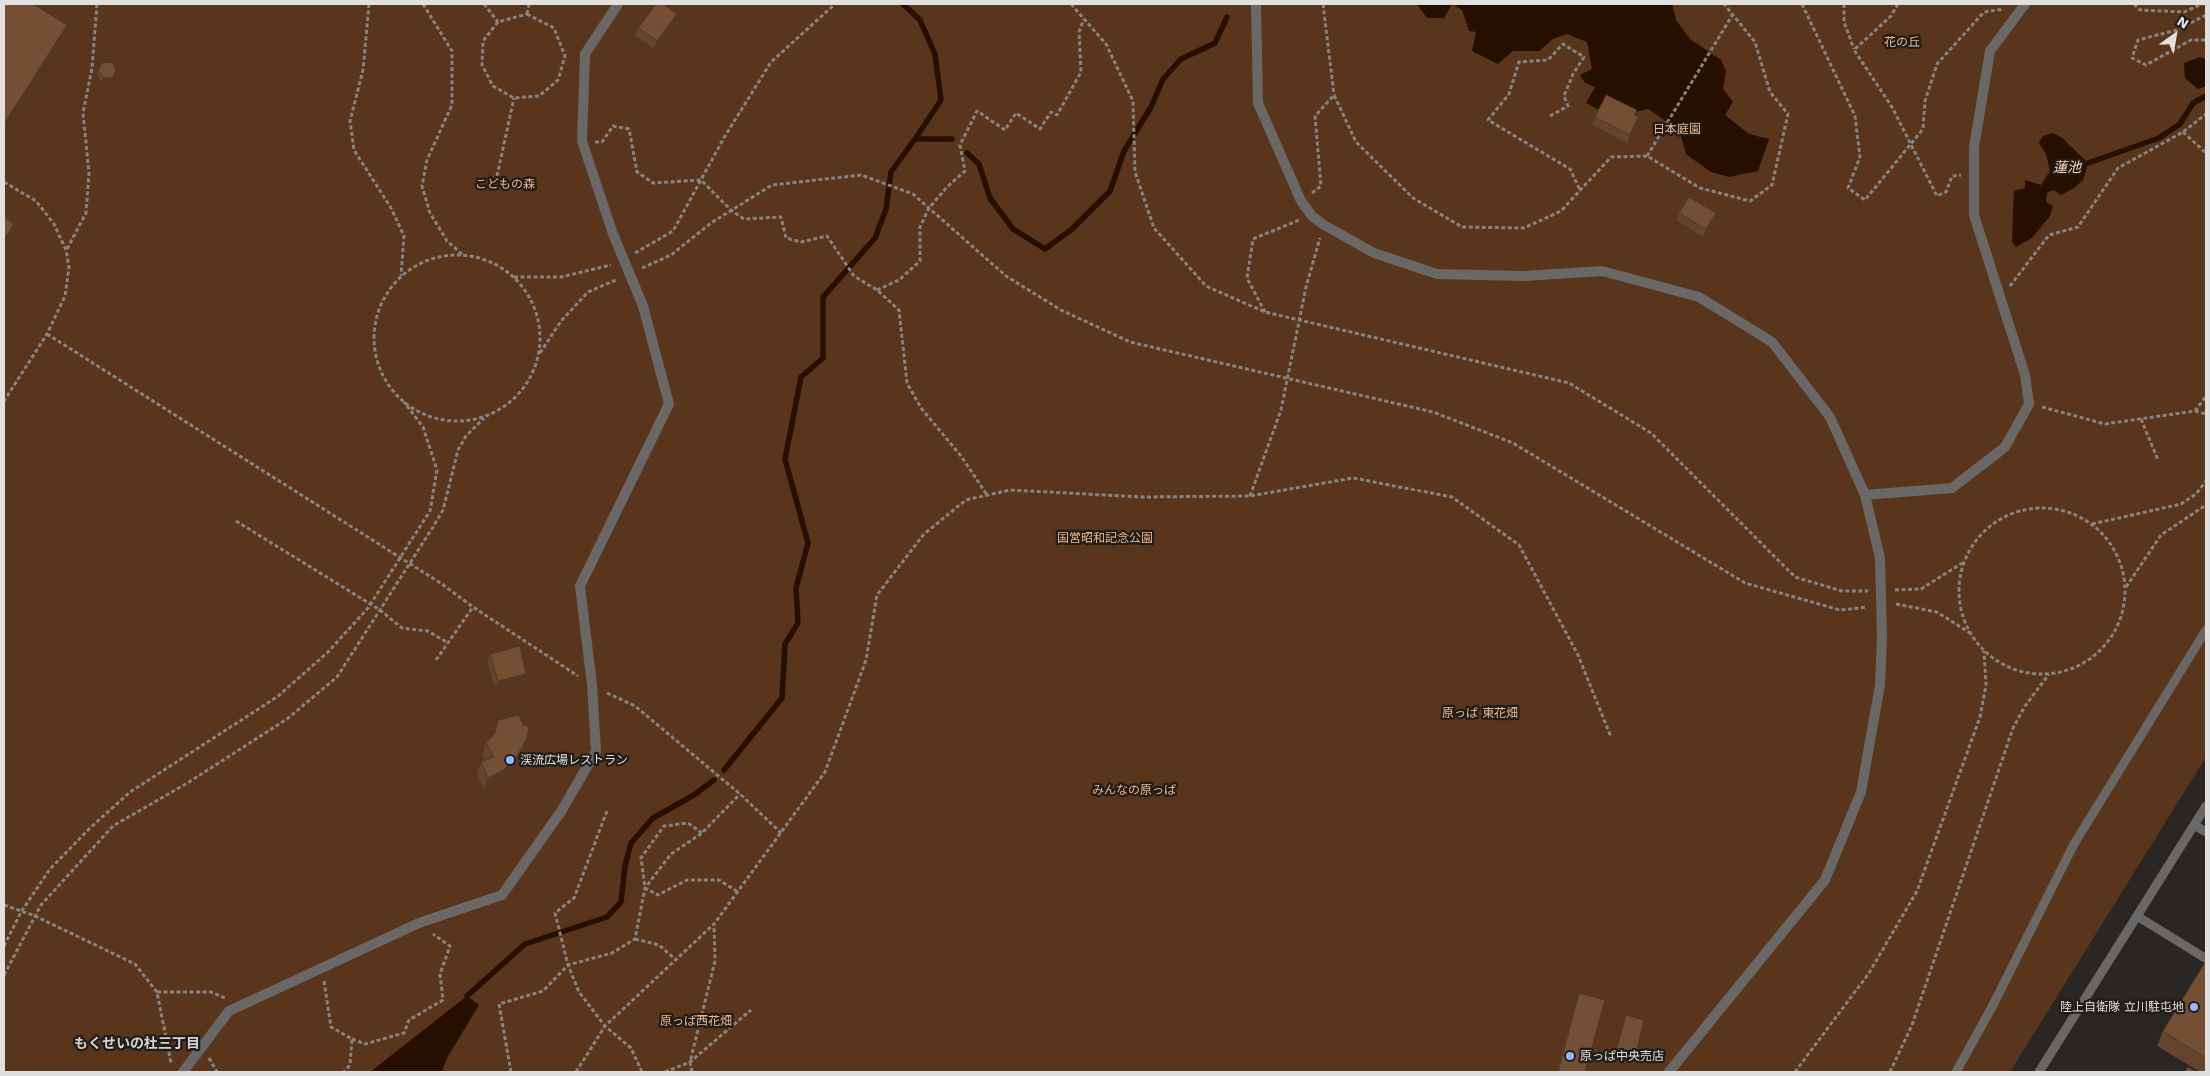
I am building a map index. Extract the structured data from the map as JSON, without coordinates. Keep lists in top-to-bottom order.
{
  "districts": ["もくせいの杜三丁目"],
  "water": ["蓮池"],
  "parks": [
    "花の丘",
    "日本庭園",
    "こどもの森",
    "国営昭和記念公園",
    "原っぱ 東花畑",
    "みんなの原っぱ",
    "原っぱ西花畑"
  ],
  "places": ["渓流広場レストラン", "陸上自衛隊 立川駐屯地", "原っぱ中央売店"],
  "north": "top right"
}
